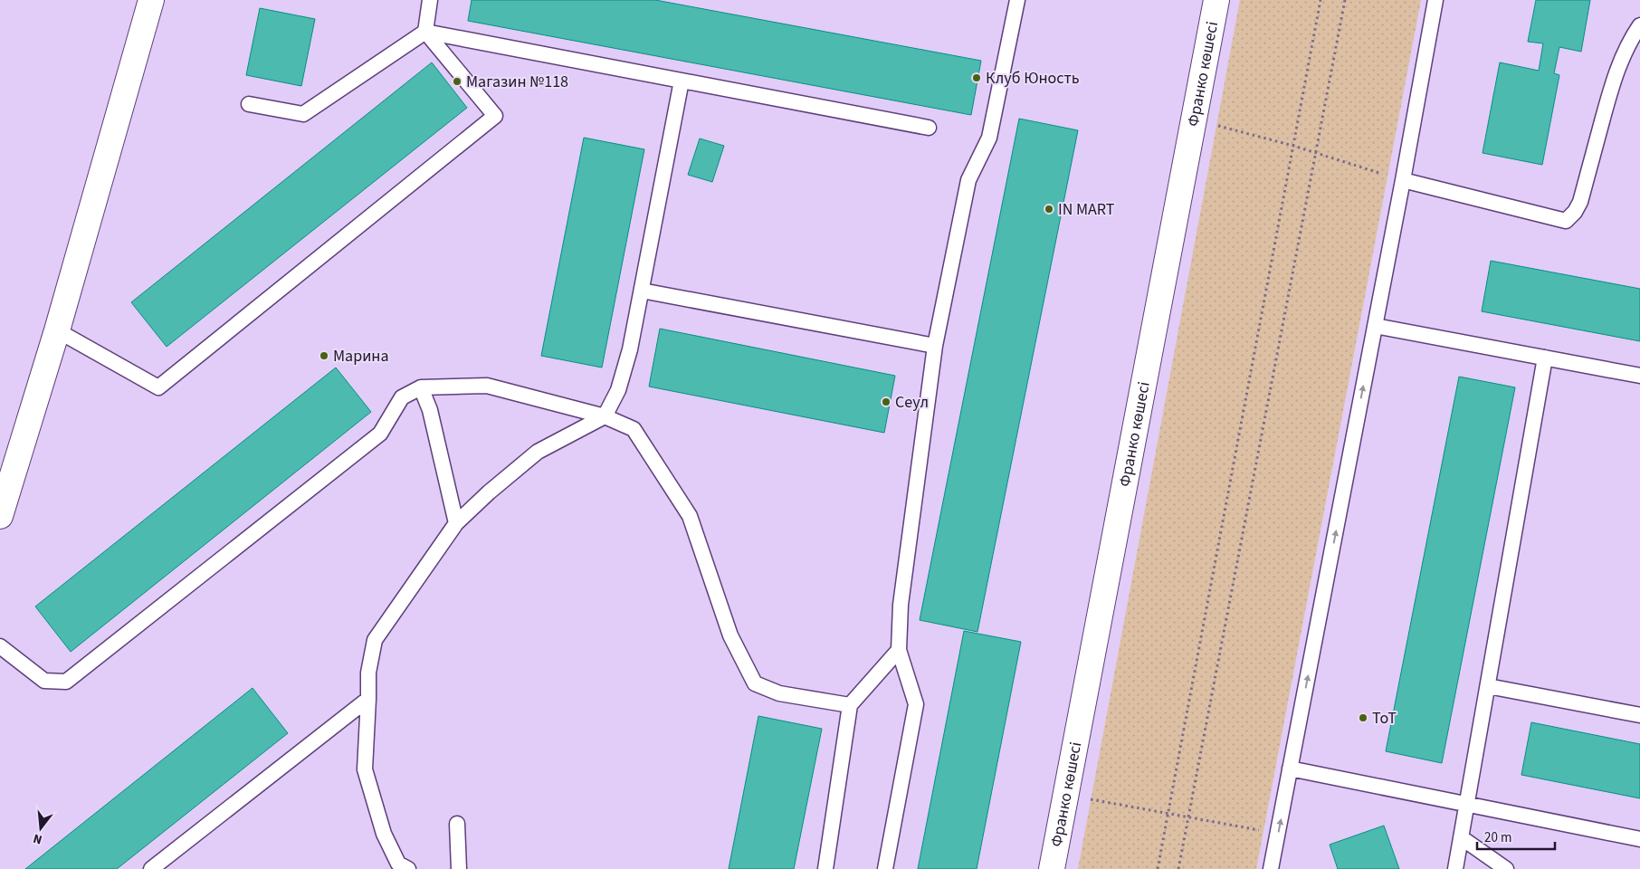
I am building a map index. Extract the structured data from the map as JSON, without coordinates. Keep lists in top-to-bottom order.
{
  "streets": {
    "street": ["Франко көшесі"]
  },
  "places": [
    "Клуб Юность",
    "Магазин №118",
    "IN MART",
    "Марина",
    "Сеул",
    "ТоТ"
  ],
  "scale_bar": "20 m",
  "north": "bottom"
}
